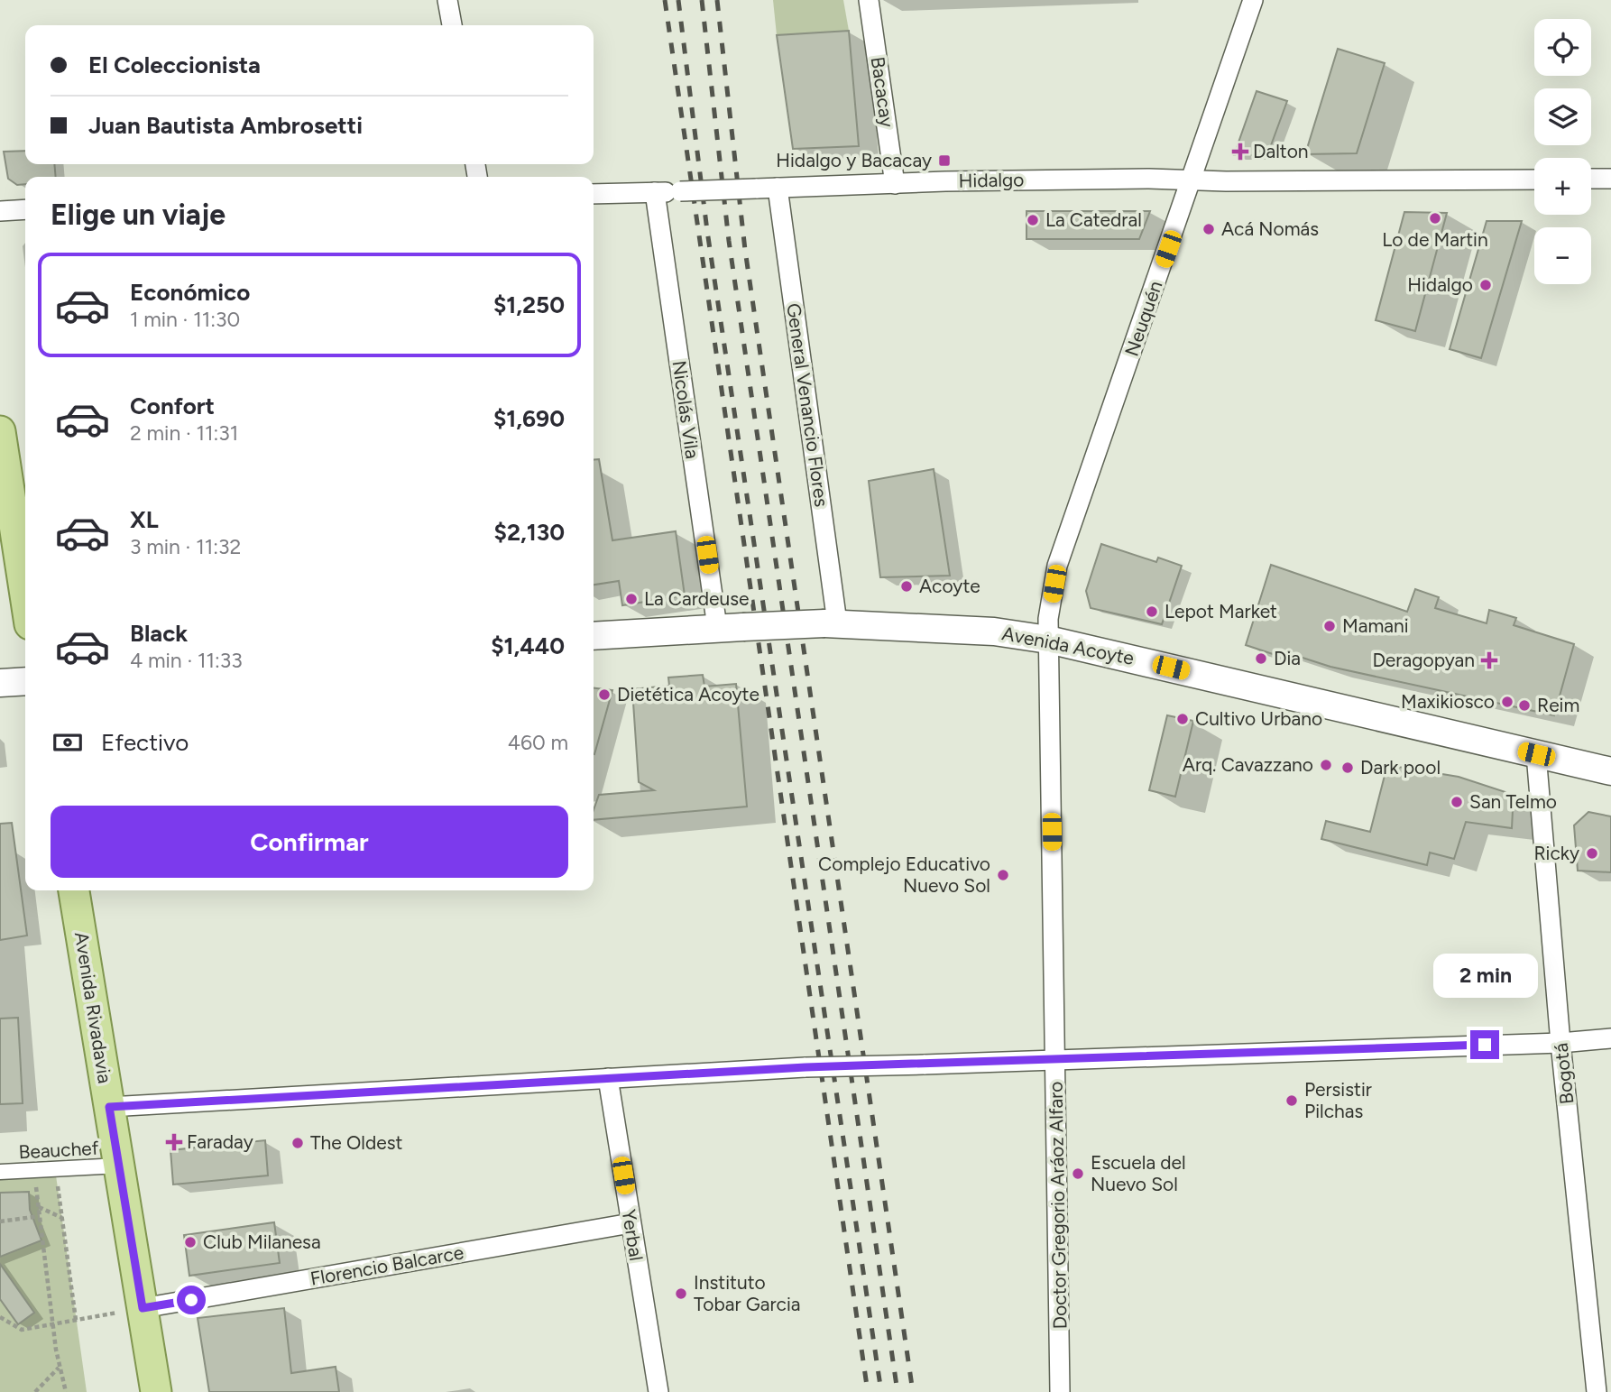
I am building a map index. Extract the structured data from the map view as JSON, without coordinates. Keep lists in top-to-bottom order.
{
  "streets": {
    "main road": ["Avenida Acoyte", "Avenida Rivadavia"],
    "street": [
      "Bacacay",
      "Hidalgo",
      "Neuquén",
      "General Venancio Flores",
      "Nicolás Vila",
      "Bogotá",
      "Beauchef",
      "Doctor Gregorio Aráoz Alfaro",
      "Yerbal",
      "Florencio Balcarce"
    ]
  },
  "crossings": [
    ["Bacacay", "Hidalgo"],
    ["Hidalgo", "Neuquén"],
    ["Hidalgo", "General Venancio Flores"],
    ["Hidalgo", "Nicolás Vila"],
    ["Neuquén", "Avenida Acoyte"],
    ["Neuquén", "Doctor Gregorio Aráoz Alfaro"],
    ["General Venancio Flores", "Avenida Acoyte"],
    ["Nicolás Vila", "Avenida Acoyte"],
    ["Avenida Acoyte", "Bogotá"],
    ["Avenida Acoyte", "Doctor Gregorio Aráoz Alfaro"],
    ["Avenida Rivadavia", "Beauchef"],
    ["Avenida Rivadavia", "Florencio Balcarce"],
    ["Yerbal", "Florencio Balcarce"]
  ],
  "places": {
    "health": ["Dalton", "Deragopyan", "Faraday"],
    "transit": ["Hidalgo y Bacacay"],
    "other": [
      "Lo de Martin",
      "La Catedral",
      "Acá Nomás",
      "Hidalgo",
      "Acoyte",
      "La Cardeuse",
      "Lepot Market",
      "Mamani",
      "Dia",
      "Dietética Acoyte",
      "Maxikiosco",
      "Reim",
      "Cultivo Urbano",
      "Arq. Cavazzano",
      "Dark pool",
      "San Telmo",
      "Ricky",
      "Complejo Educativo Nuevo Sol",
      "Persistir Pilchas",
      "The Oldest",
      "Escuela del Nuevo Sol",
      "Club Milanesa",
      "Instituto Tobar Garcia"
    ]
  },
  "page": {
    "map_buttons": ["+", "−"],
    "banner": ["El Coleccionista", "Juan Bautista Ambrosetti"],
    "heading": "Elige un viaje",
    "list": [
      {
        "name": "Económico",
        "note": "1 min · 11:30",
        "value": "$1,250"
      },
      {
        "name": "Confort",
        "note": "2 min · 11:31",
        "value": "$1,690"
      },
      {
        "name": "XL",
        "note": "3 min · 11:32",
        "value": "$2,130"
      },
      {
        "name": "Black",
        "note": "4 min · 11:33",
        "value": "$1,440"
      }
    ],
    "pay": ["Efectivo", "460 m"],
    "buttons": "Confirmar",
    "bubble": "2 min"
  }
}
